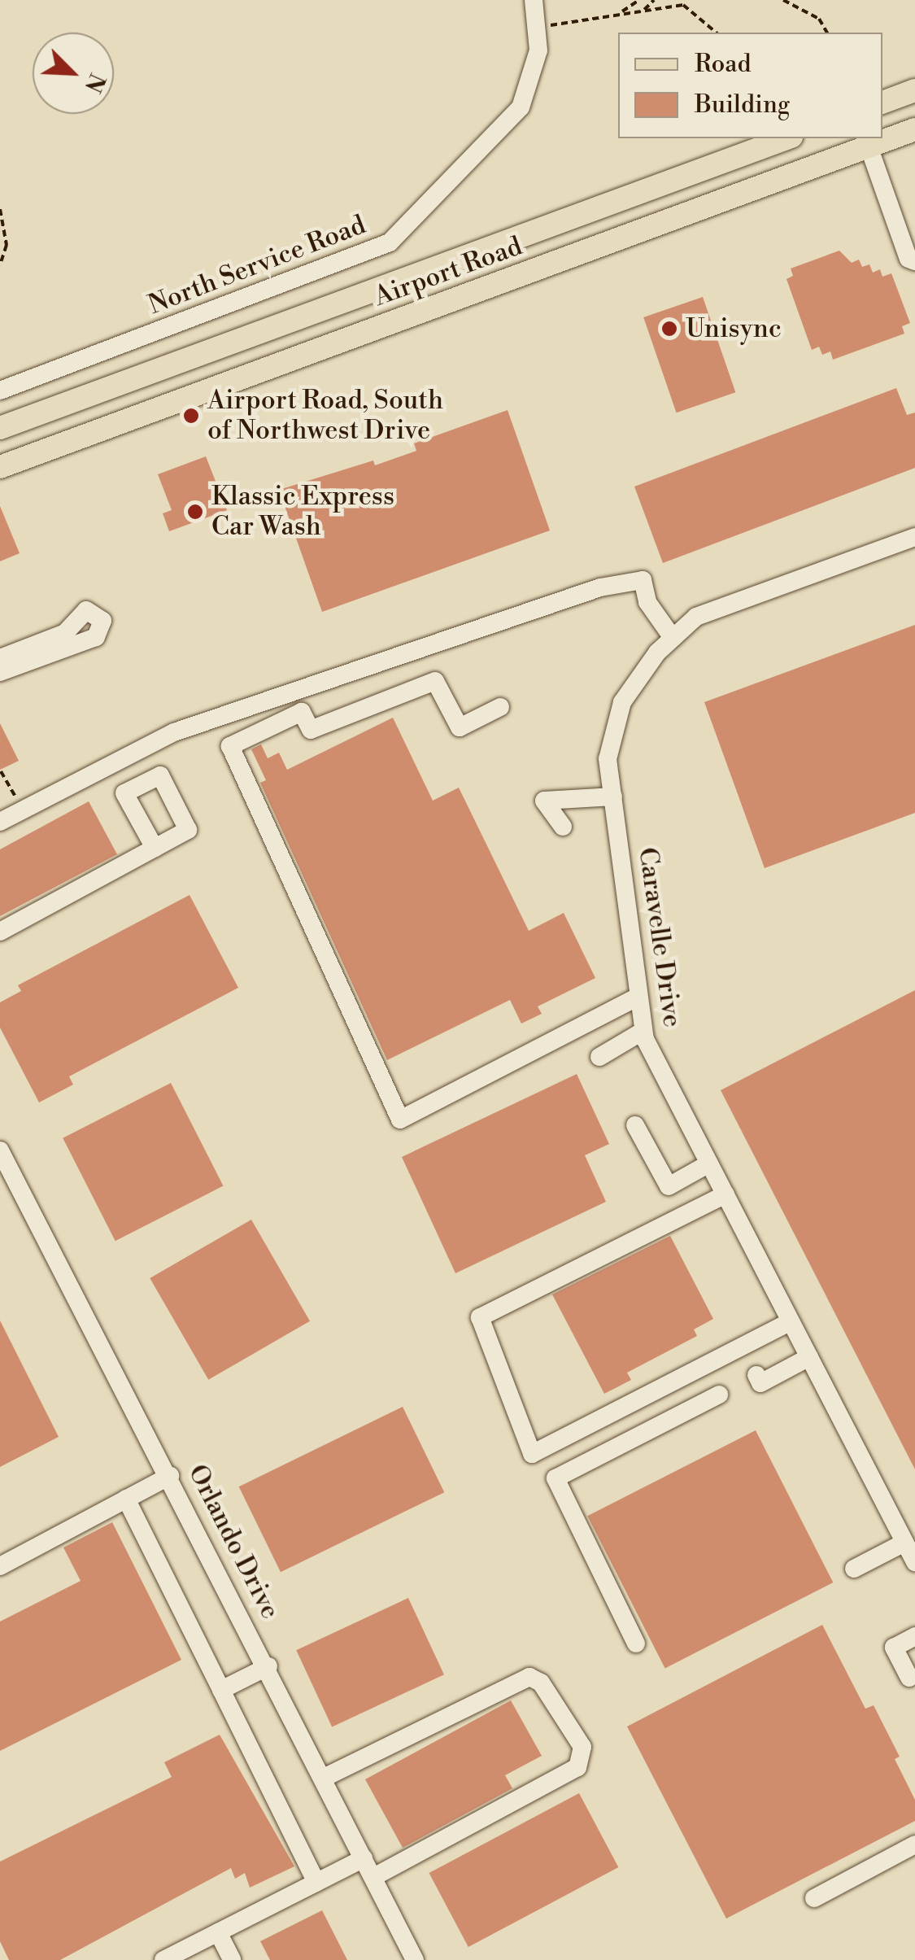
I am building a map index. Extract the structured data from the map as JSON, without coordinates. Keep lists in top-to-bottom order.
{
  "streets": {
    "main road": ["Airport Road"],
    "street": ["North Service Road", "Caravelle Drive", "Orlando Drive"]
  },
  "places": ["Unisync", "Airport Road, South of Northwest Drive", "Klassic Express Car Wash"],
  "legend": ["Road", "Building"],
  "north": "bottom right"
}
